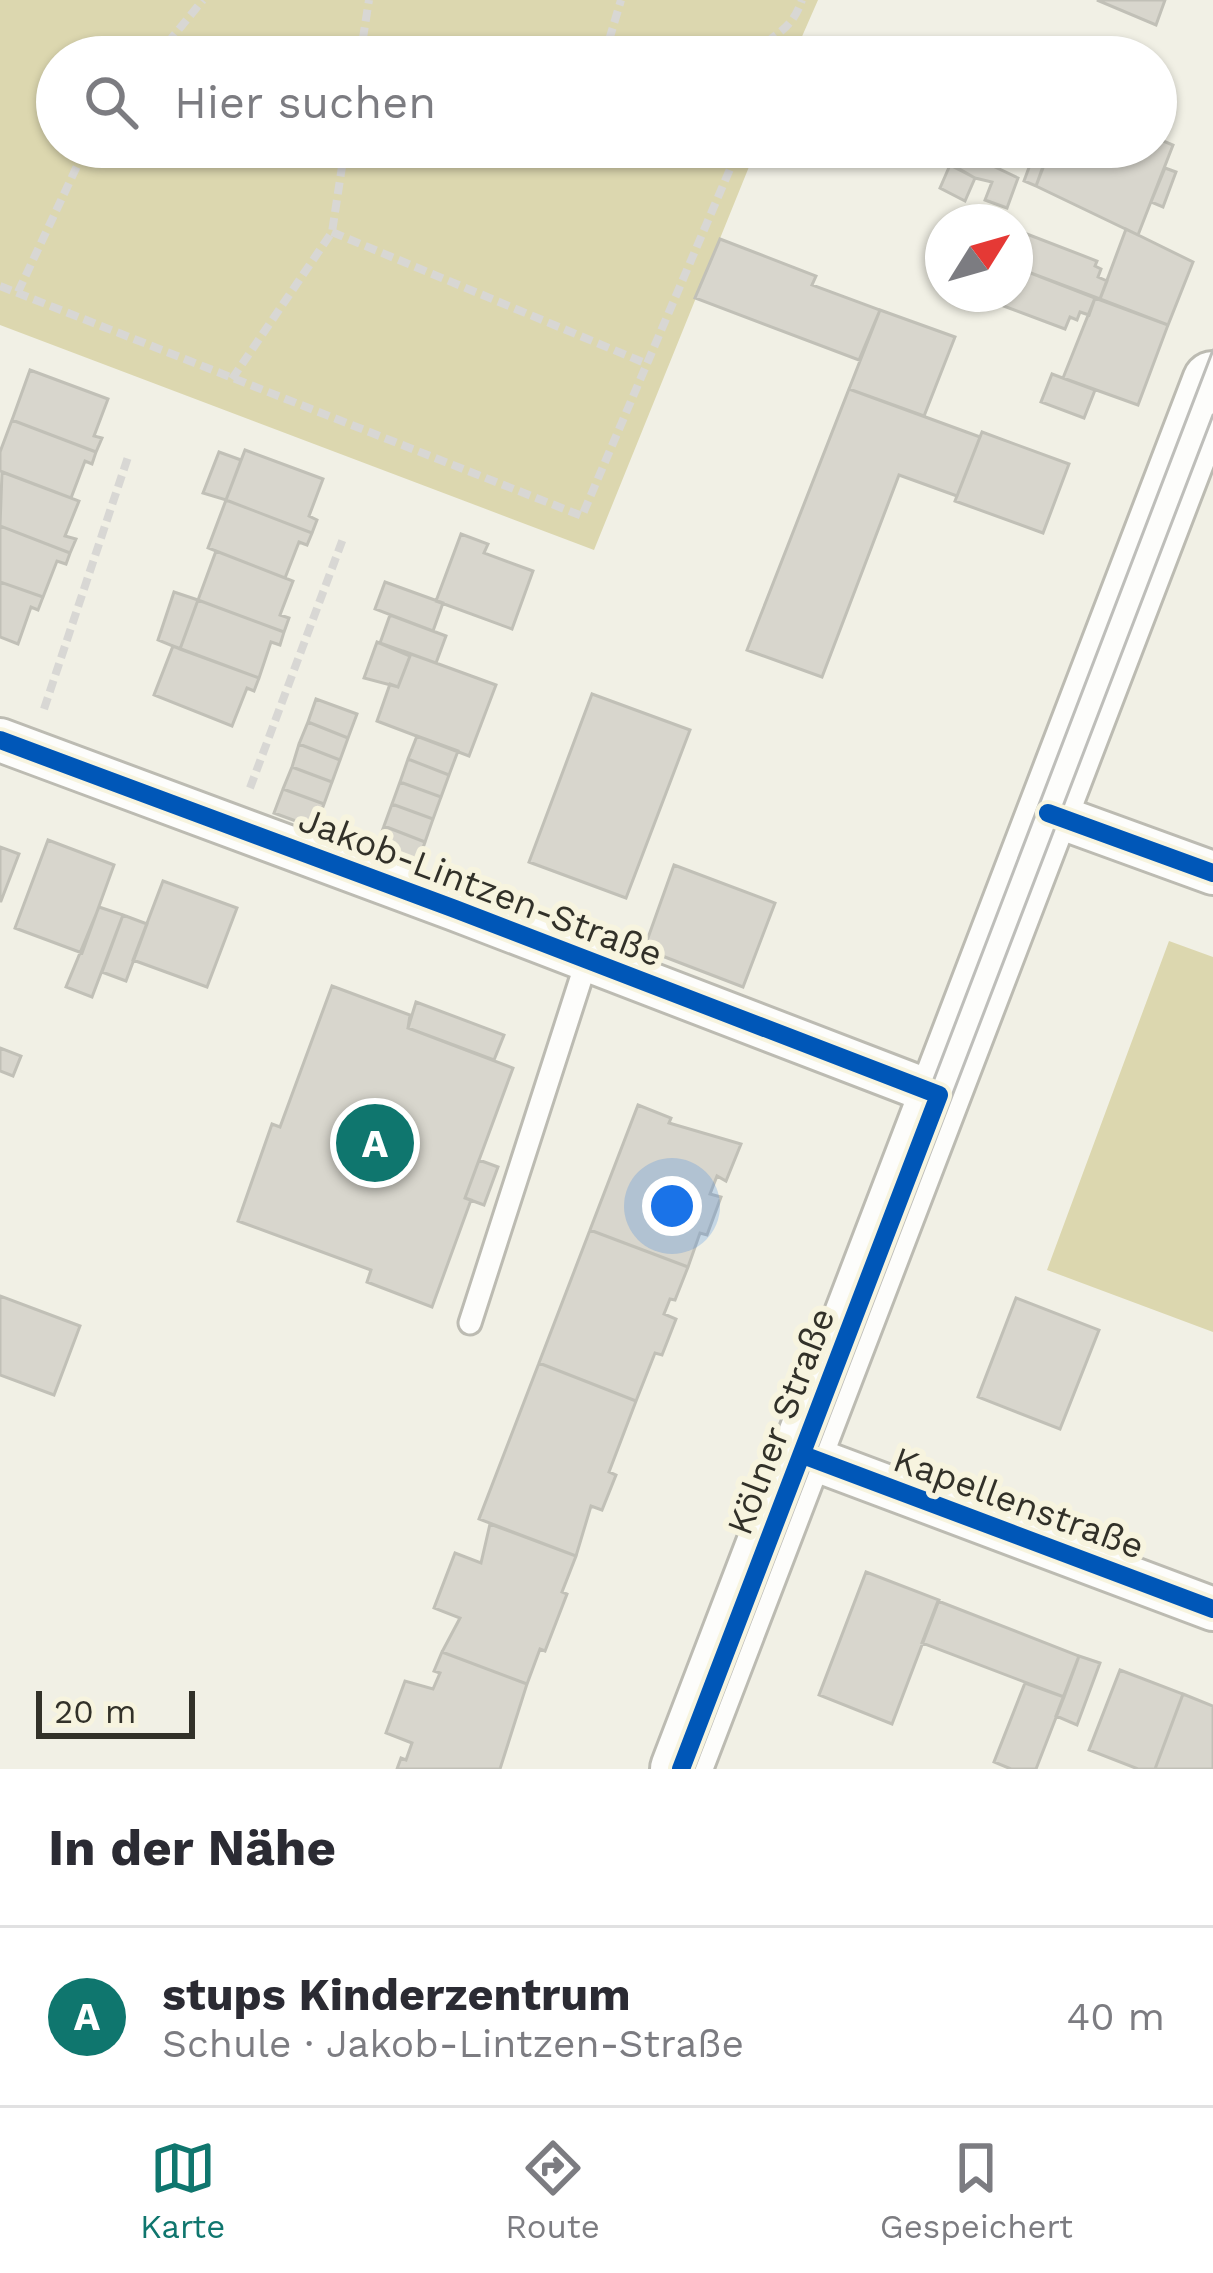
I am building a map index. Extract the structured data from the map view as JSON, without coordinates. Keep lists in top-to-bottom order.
{
  "streets": {
    "main road": ["Kölner Straße"],
    "street": ["Jakob-Lintzen-Straße", "Kapellenstraße"]
  },
  "crossings": [
    ["Jakob-Lintzen-Straße", "Kölner Straße"],
    ["Kölner Straße", "Kapellenstraße"]
  ],
  "scale_bar": "20 m",
  "north": "top right",
  "page": {
    "search": "Hier suchen",
    "pins": "A",
    "scale": "20 m",
    "heading": "In der Nähe",
    "list": [
      {
        "mark": "A",
        "name": "stups Kinderzentrum",
        "note": "Schule · Jakob-Lintzen-Straße",
        "value": "40 m"
      }
    ],
    "nav": ["Karte", "Route", "Gespeichert"]
  }
}
